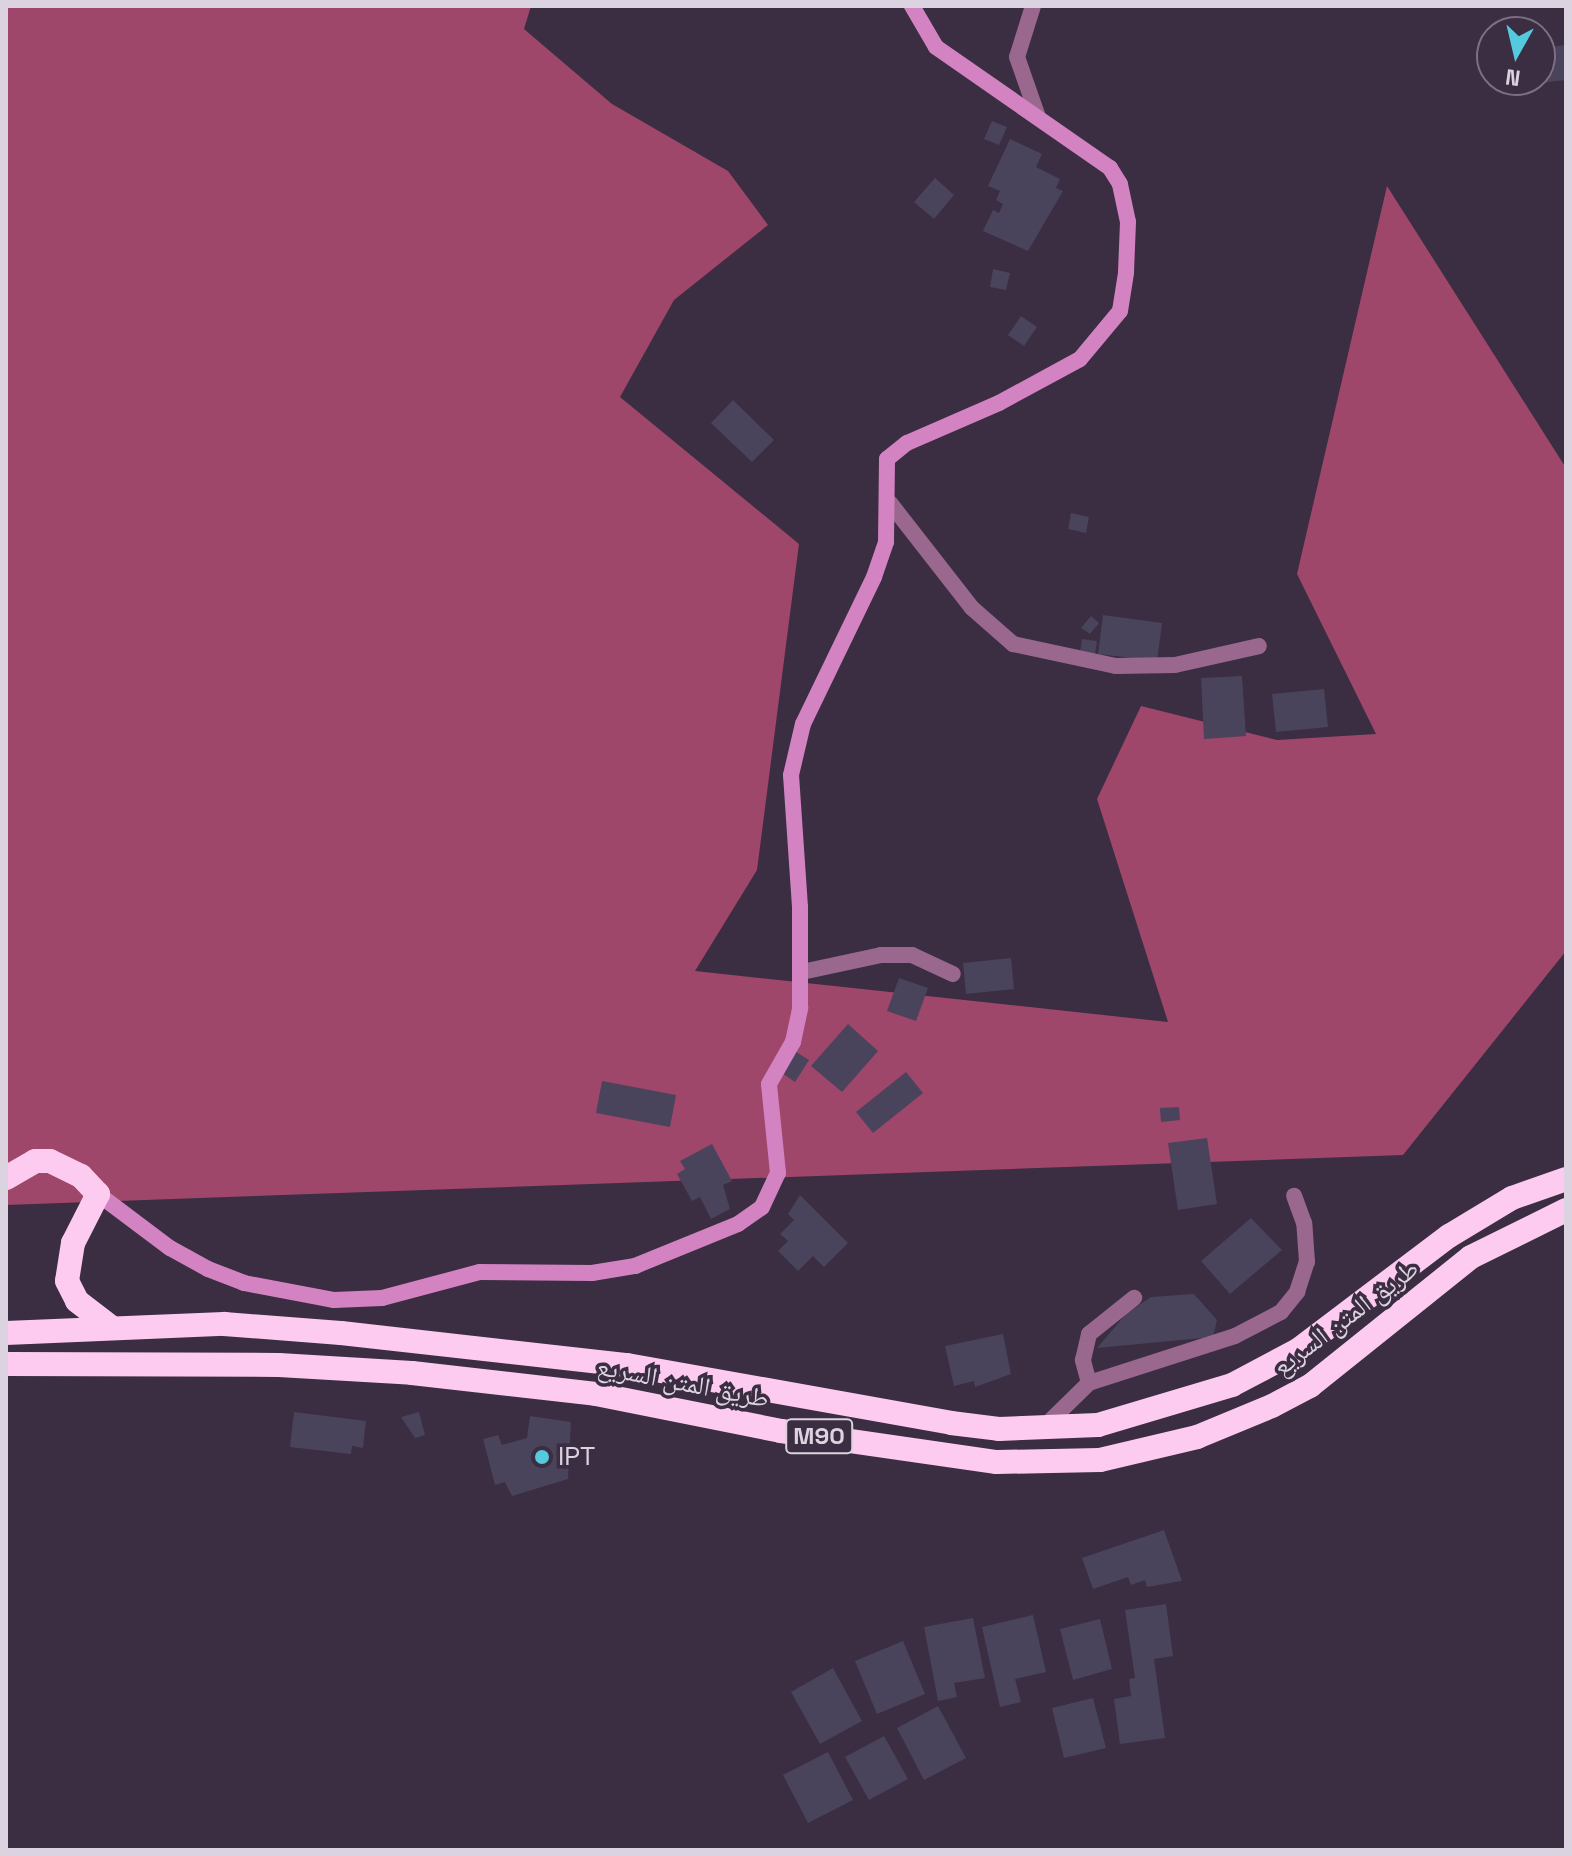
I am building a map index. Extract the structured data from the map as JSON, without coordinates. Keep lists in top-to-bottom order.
{
  "streets": {
    "highway": ["طريق المتن السريع", "M90"]
  },
  "places": ["IPT"],
  "north": "bottom"
}
